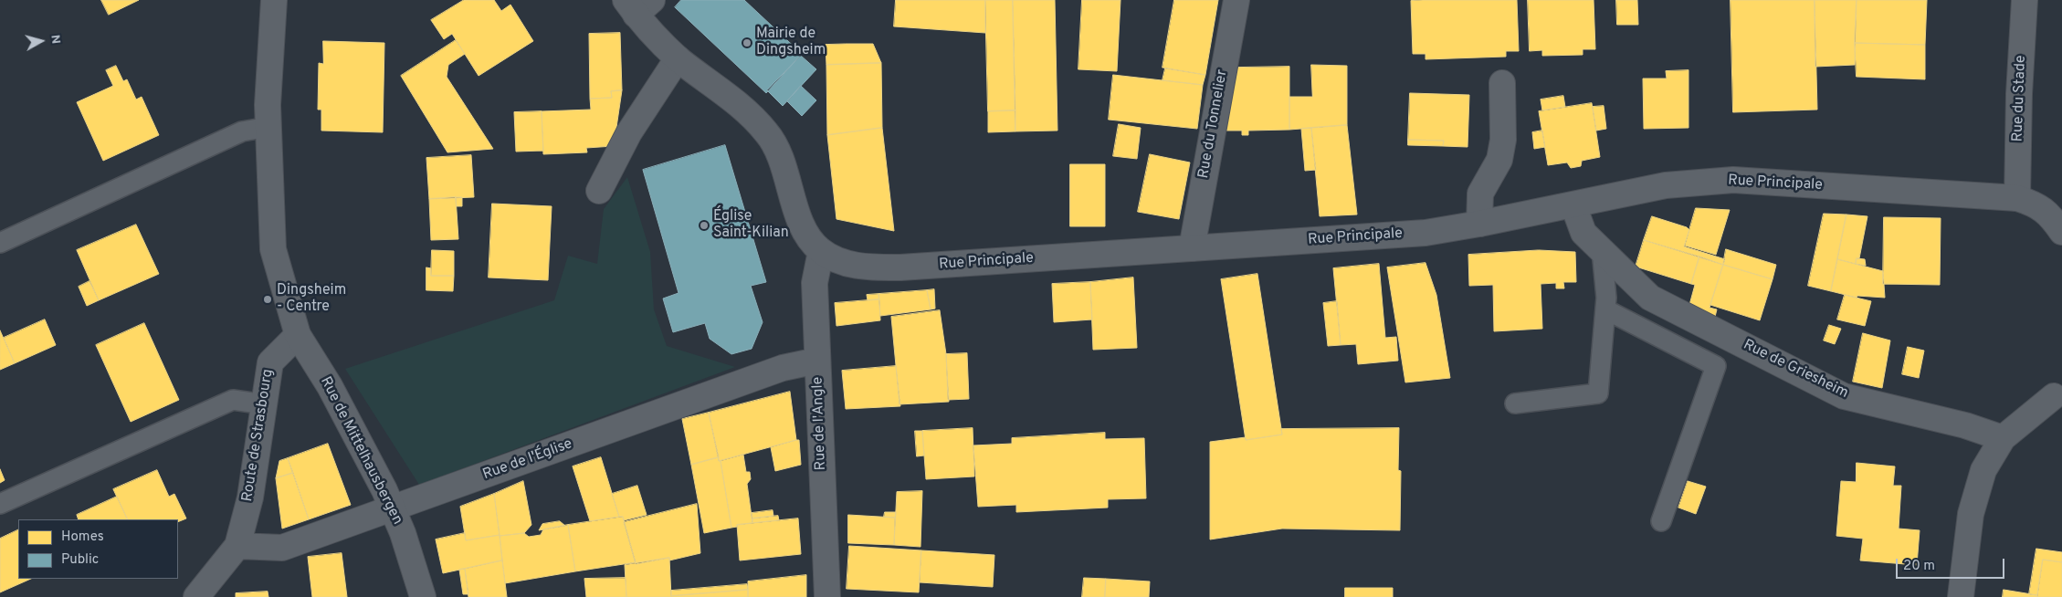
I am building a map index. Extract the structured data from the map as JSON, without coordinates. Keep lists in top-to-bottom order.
{
  "streets": {
    "street": [
      "Rue du Stade",
      "Rue du Tonnelier",
      "Rue Principale",
      "Rue de Griesheim",
      "Rue de l'Angle",
      "Route de Strasbourg",
      "Rue de Mittelhausbergen",
      "Rue de l'Église"
    ]
  },
  "crossings": [
    ["Rue du Stade", "Rue Principale"],
    ["Rue du Tonnelier", "Rue Principale"],
    ["Rue Principale", "Rue de Griesheim"],
    ["Rue Principale", "Rue de l'Angle"],
    ["Rue de l'Angle", "Rue de l'Église"],
    ["Route de Strasbourg", "Rue de Mittelhausbergen"],
    ["Route de Strasbourg", "Rue de l'Église"],
    ["Rue de Mittelhausbergen", "Rue de l'Église"]
  ],
  "places": ["Mairie de Dingsheim", "Église Saint-Kilian", "Dingsheim - Centre"],
  "legend": ["Homes", "Public"],
  "scale_bar": "20 m",
  "north": "right"
}
